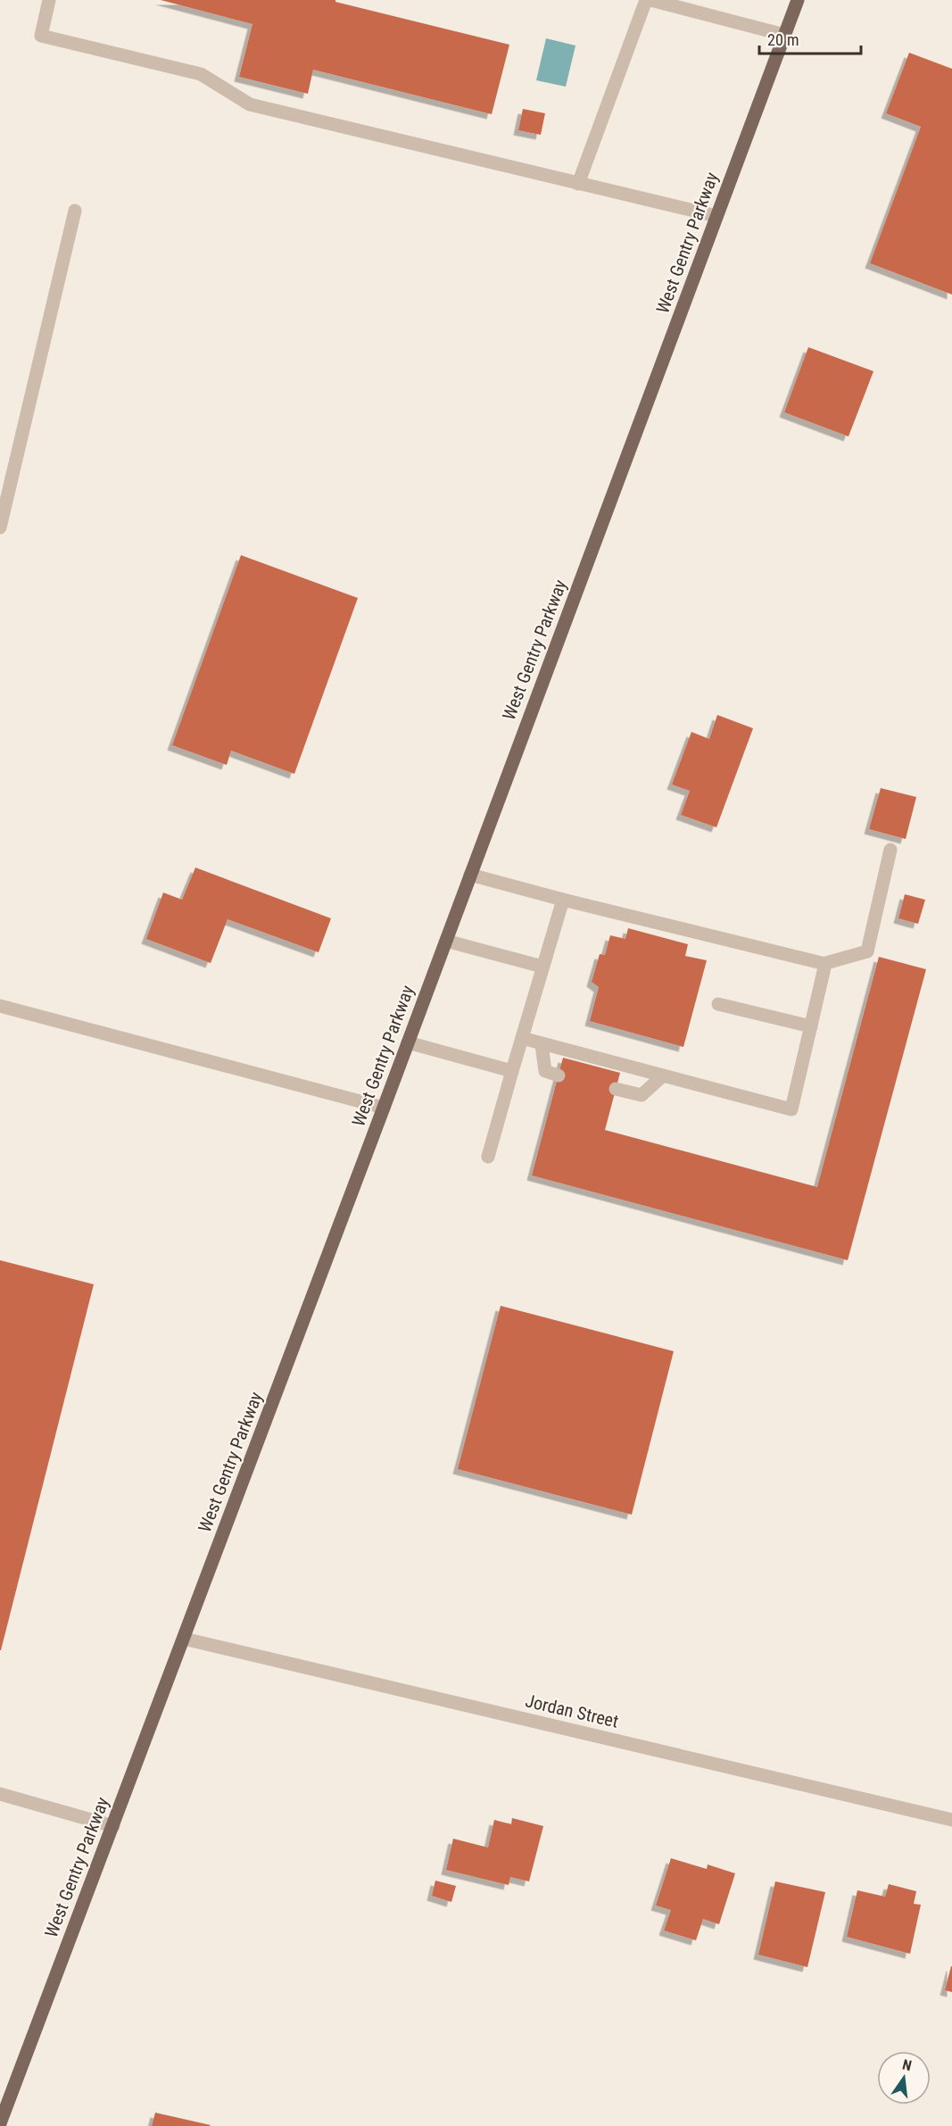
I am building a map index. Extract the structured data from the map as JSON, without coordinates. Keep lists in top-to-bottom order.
{
  "streets": {
    "main road": ["West Gentry Parkway"],
    "street": ["Jordan Street"]
  },
  "crossings": [
    ["West Gentry Parkway", "Jordan Street"]
  ],
  "scale_bar": "20 m",
  "north": "top"
}
